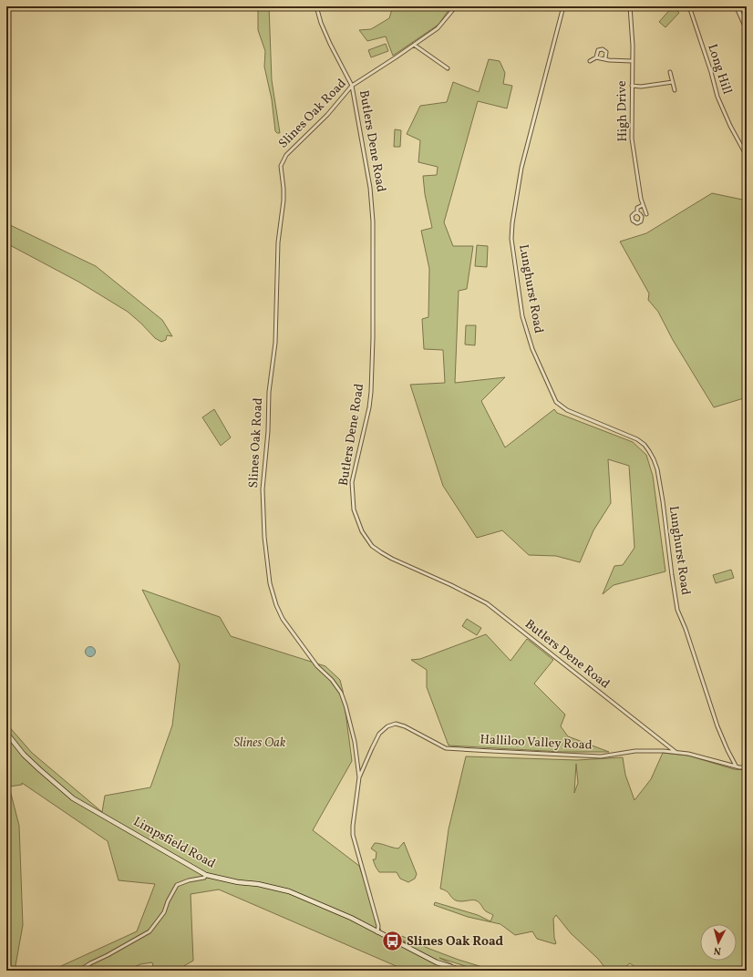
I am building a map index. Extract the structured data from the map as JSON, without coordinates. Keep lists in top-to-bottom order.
{
  "streets": {
    "main road": ["Limpsfield Road"],
    "street": [
      "Long Hill",
      "High Drive",
      "Slines Oak Road",
      "Butlers Dene Road",
      "Lunghurst Road",
      "Halliloo Valley Road"
    ]
  },
  "crossings": [
    ["Slines Oak Road", "Butlers Dene Road"],
    ["Slines Oak Road", "Halliloo Valley Road"],
    ["Slines Oak Road", "Limpsfield Road"],
    ["Butlers Dene Road", "Halliloo Valley Road"],
    ["Lunghurst Road", "Halliloo Valley Road"]
  ],
  "parks": ["Slines Oak"],
  "places": {
    "bus stop": ["Slines Oak Road"]
  },
  "north": "bottom"
}
